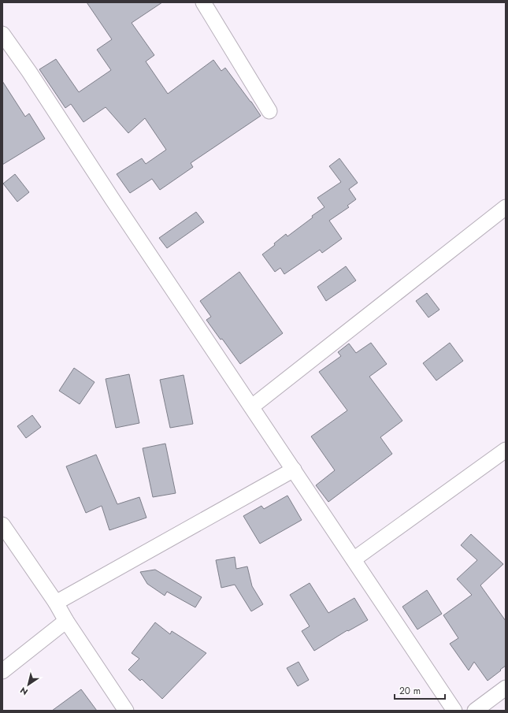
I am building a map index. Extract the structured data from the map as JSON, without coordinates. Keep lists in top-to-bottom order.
{
  "scale_bar": "20 m",
  "north": "bottom left"
}
